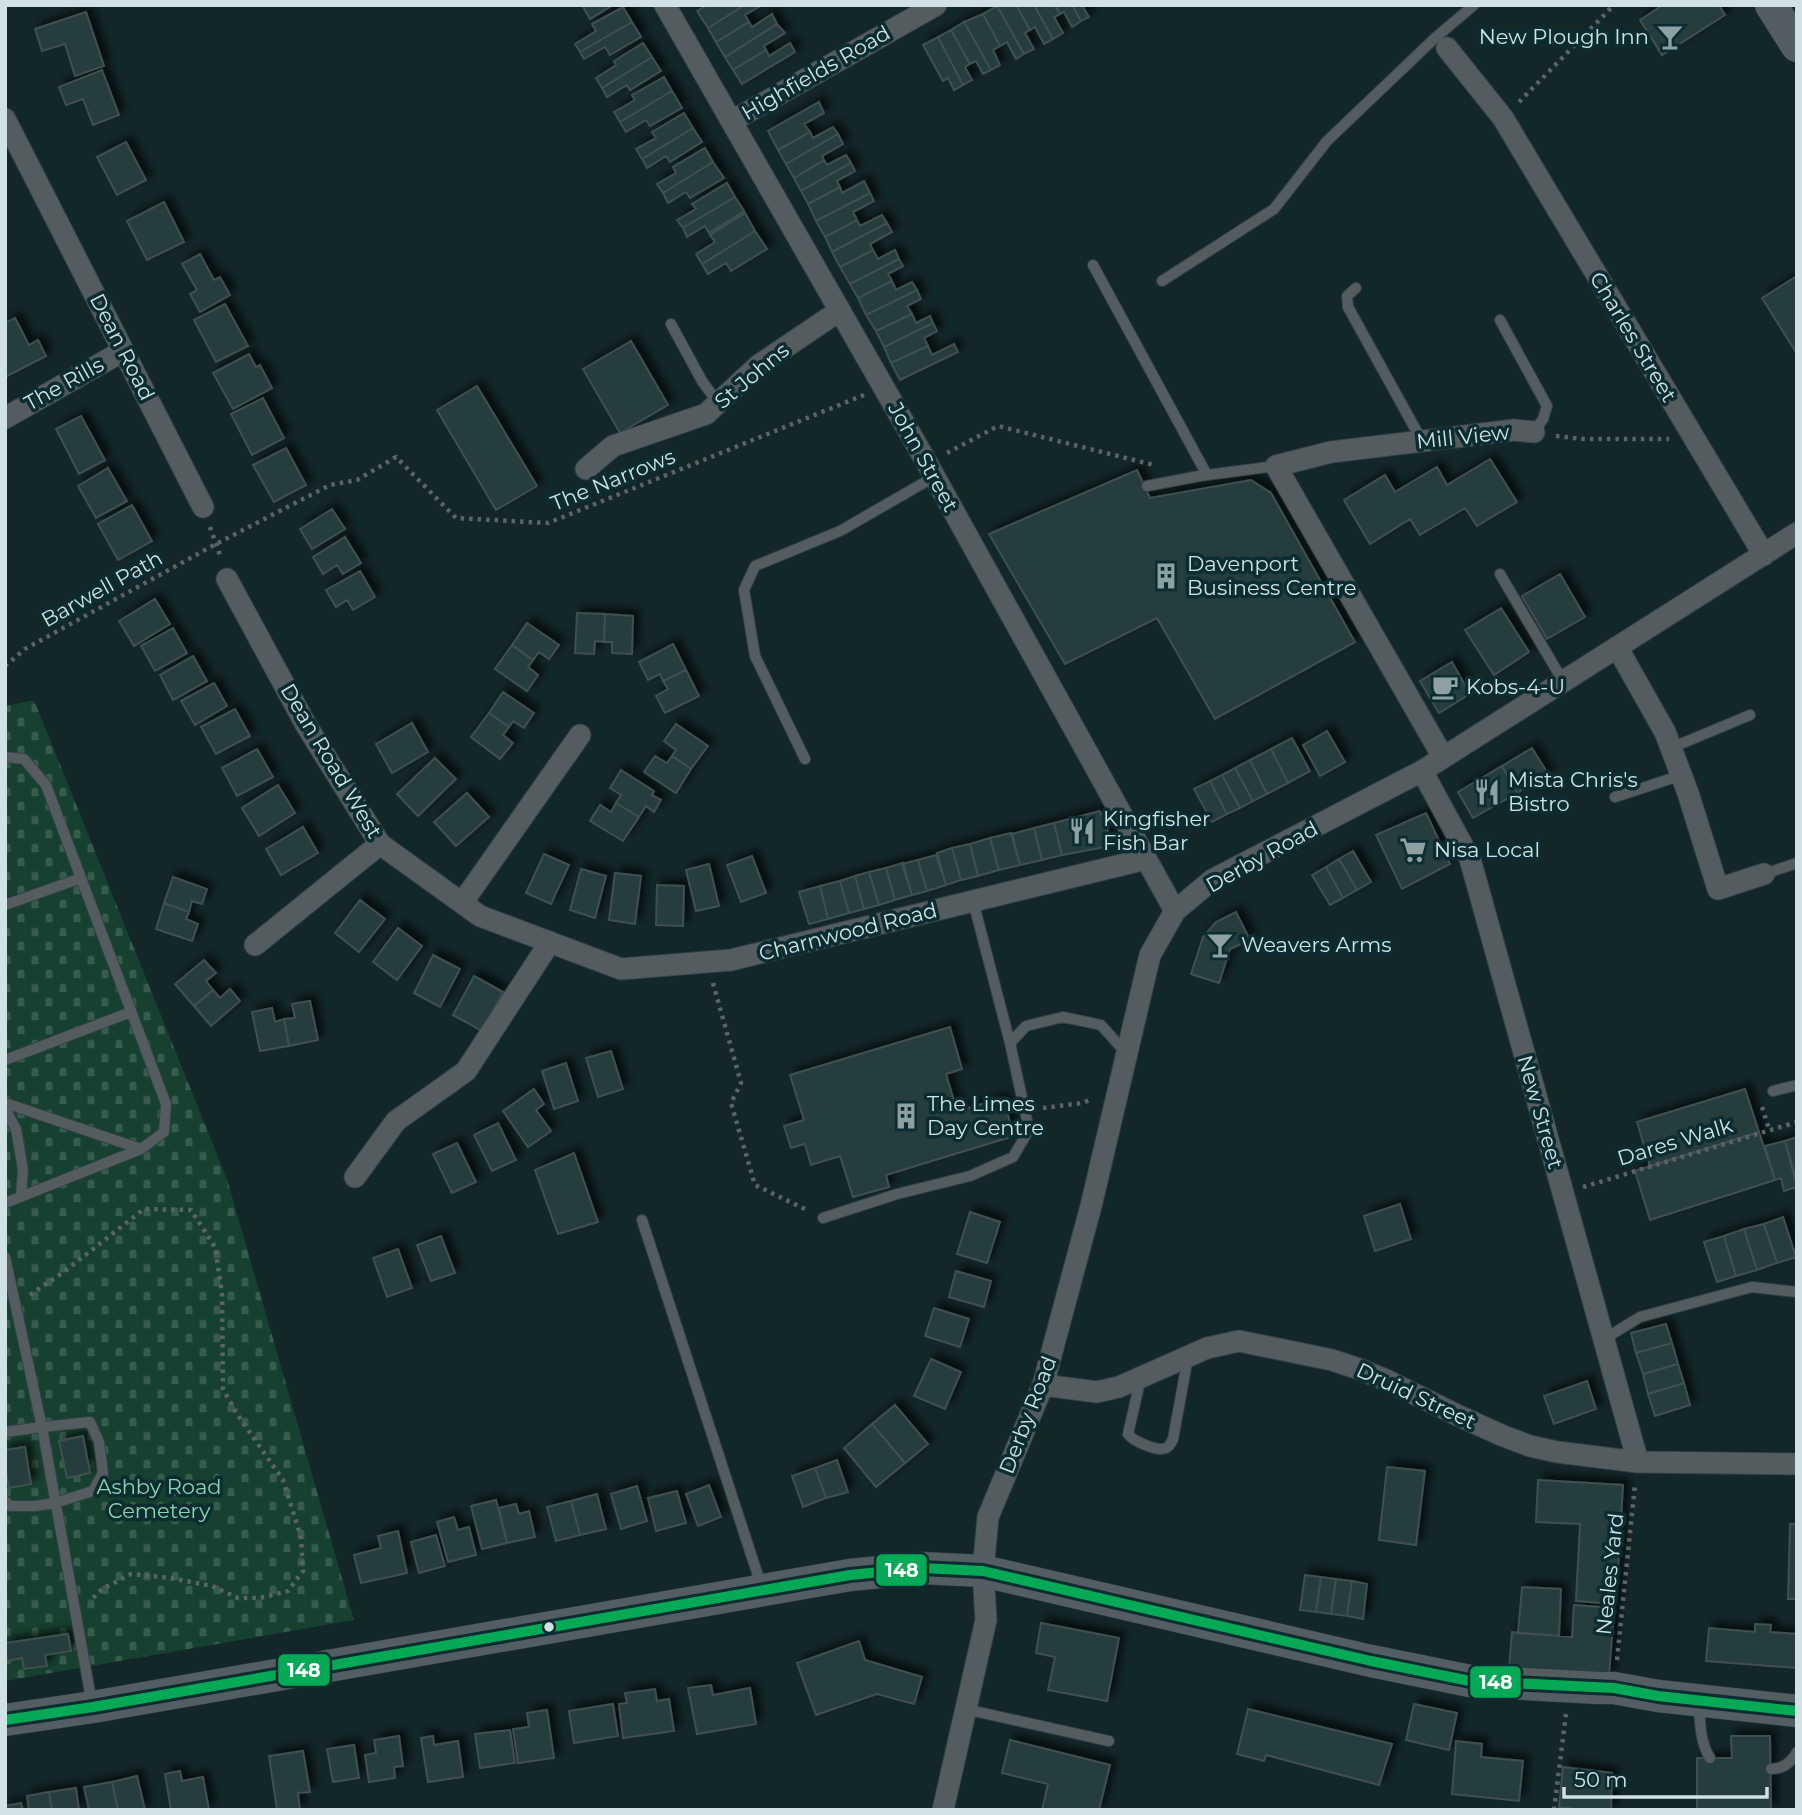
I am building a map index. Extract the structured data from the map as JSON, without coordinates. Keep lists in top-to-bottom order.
{
  "streets": {
    "street": [
      "Highfields Road",
      "Charles Street",
      "Dean Road",
      "St Johns",
      "The Rills",
      "Mill View",
      "John Street",
      "Dean Road West",
      "Derby Road",
      "Charnwood Road",
      "New Street",
      "Druid Street"
    ],
    "path": [
      "The Narrows",
      "Barwell Path",
      "Dares Walk",
      "Neales Yard"
    ]
  },
  "crossings": [
    ["Highfields Road", "John Street"],
    ["Charles Street", "Mill View"],
    ["Charles Street", "Derby Road"],
    ["Dean Road", "The Rills"],
    ["St Johns", "John Street"],
    ["John Street", "The Narrows"],
    ["John Street", "Derby Road"],
    ["John Street", "Charnwood Road"],
    ["The Narrows", "Barwell Path"],
    ["Dean Road West", "Charnwood Road"],
    ["Derby Road", "New Street"],
    ["Derby Road", "Druid Street"],
    ["New Street", "Dares Walk"],
    ["New Street", "Druid Street"],
    ["New Street", "Neales Yard"],
    ["Druid Street", "Neales Yard"]
  ],
  "parks": ["Ashby Road Cemetery"],
  "places": {
    "bar": ["New Plough Inn", "Weavers Arms"],
    "building": ["Davenport Business Centre", "The Limes Day Centre"],
    "cafe": ["Kobs-4-U"],
    "restaurant": ["Mista Chris's Bistro", "Kingfisher Fish Bar"],
    "supermarket": ["Nisa Local"]
  },
  "lines": ["transit line 148"],
  "scale_bar": "50 m"
}
